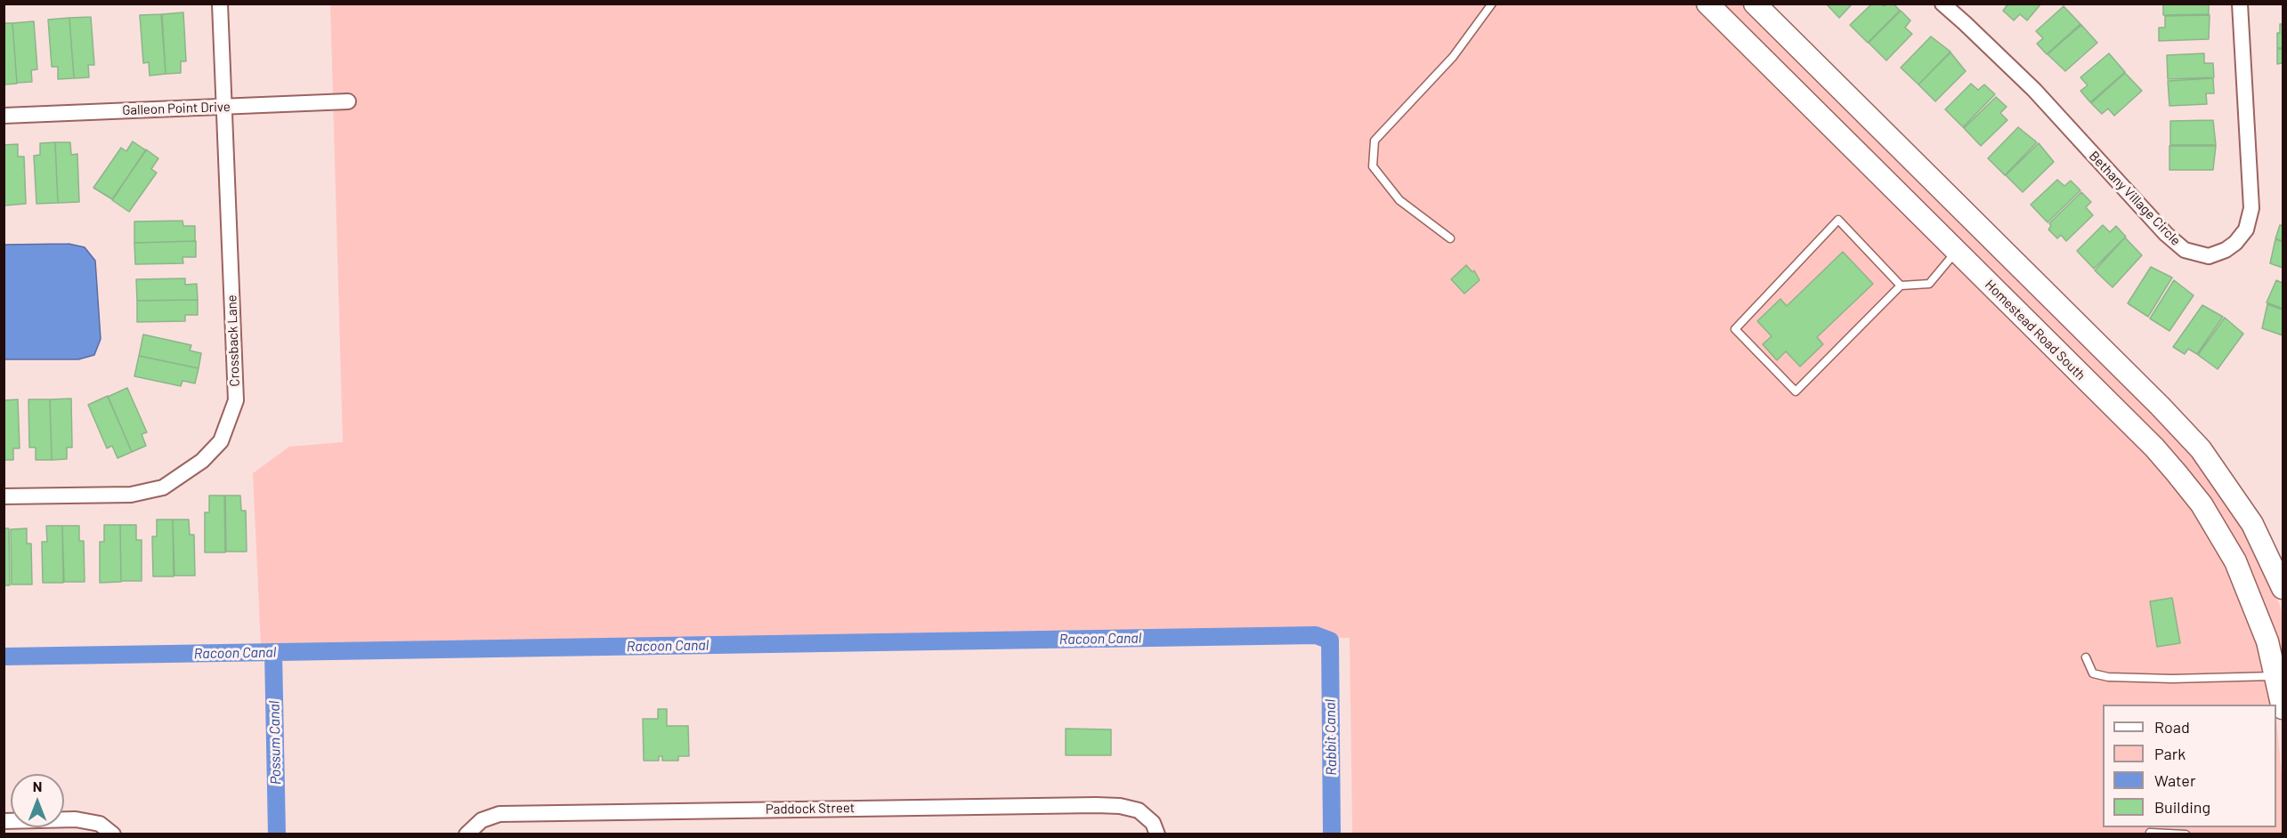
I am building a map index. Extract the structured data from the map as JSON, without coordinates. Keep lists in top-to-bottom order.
{
  "streets": {
    "main road": ["Homestead Road South"],
    "street": [
      "Galleon Point Drive",
      "Bethany Village Circle",
      "Crossback Lane",
      "Paddock Street"
    ]
  },
  "crossings": [
    ["Galleon Point Drive", "Crossback Lane"]
  ],
  "water": ["Racoon Canal", "Rabbit Canal", "Possum Canal"],
  "legend": [
    "Road",
    "Park",
    "Water",
    "Building"
  ],
  "north": "top"
}
